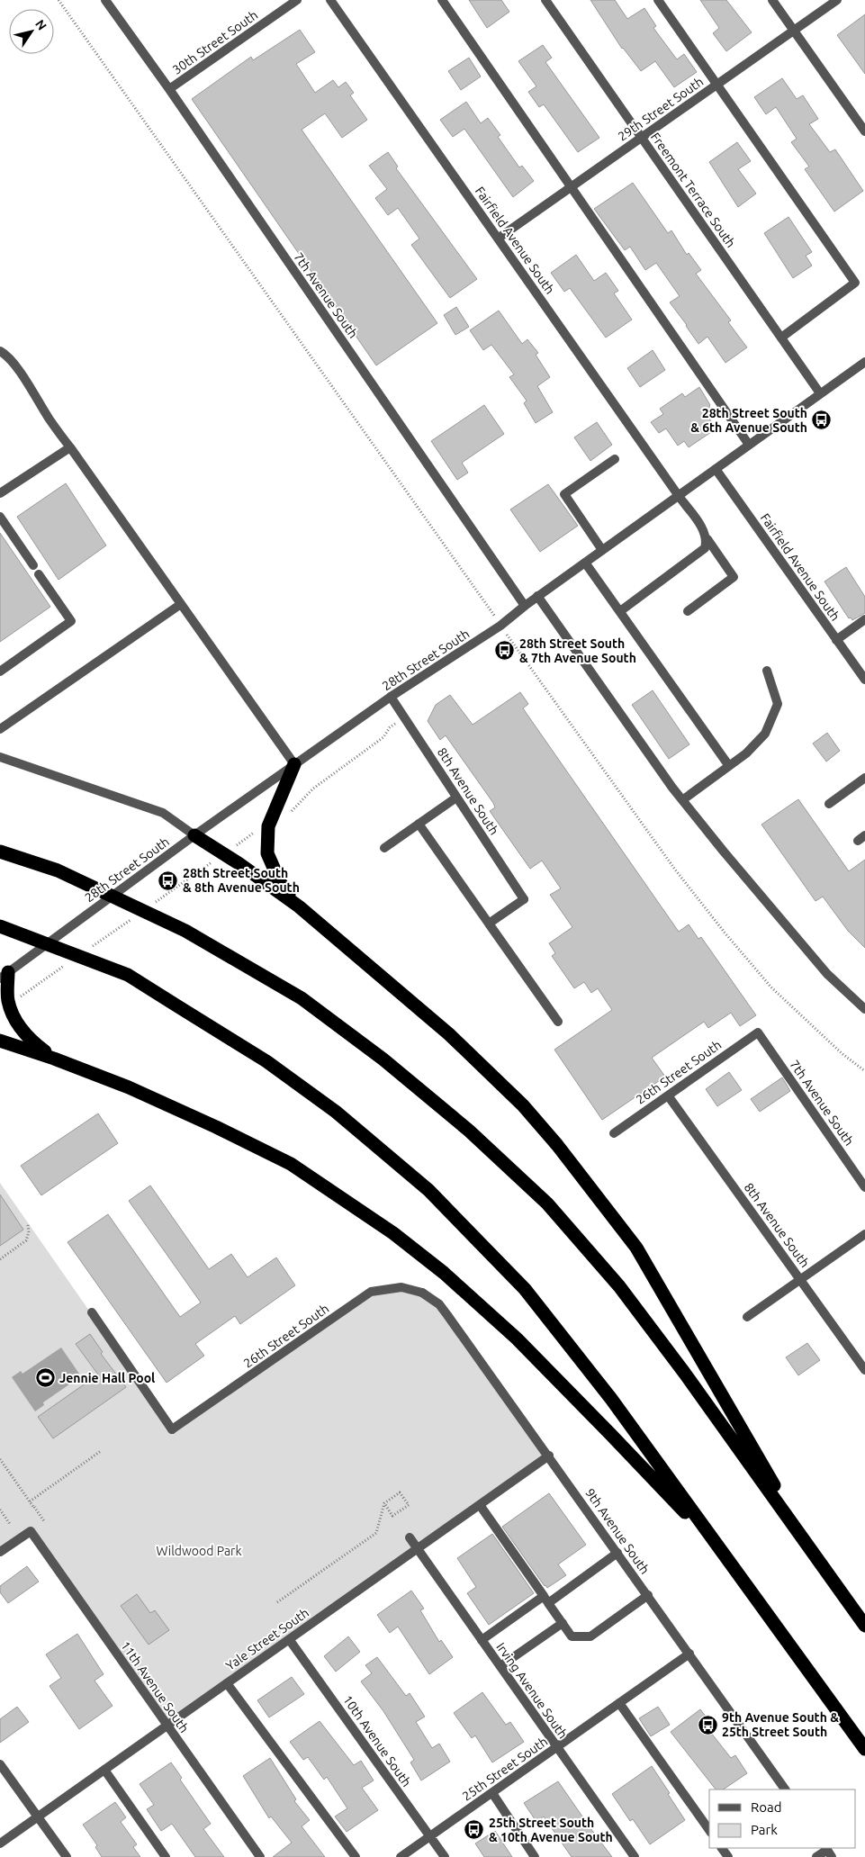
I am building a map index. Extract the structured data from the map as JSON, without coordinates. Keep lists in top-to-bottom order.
{
  "streets": {
    "street": [
      "30th Street South",
      "29th Street South",
      "Freemont Terrace South",
      "Fairfield Avenue South",
      "7th Avenue South",
      "28th Street South",
      "8th Avenue South",
      "26th Street South",
      "9th Avenue South",
      "Yale Street South",
      "11th Avenue South",
      "Irving Avenue South",
      "10th Avenue South",
      "25th Street South"
    ]
  },
  "crossings": [
    ["30th Street South", "7th Avenue South"],
    ["29th Street South", "Freemont Terrace South"],
    ["29th Street South", "Fairfield Avenue South"],
    ["Freemont Terrace South", "28th Street South"],
    ["Fairfield Avenue South", "28th Street South"],
    ["7th Avenue South", "28th Street South"],
    ["7th Avenue South", "26th Street South"],
    ["28th Street South", "8th Avenue South"],
    ["8th Avenue South", "26th Street South"],
    ["26th Street South", "9th Avenue South"],
    ["9th Avenue South", "Yale Street South"],
    ["9th Avenue South", "25th Street South"],
    ["Yale Street South", "11th Avenue South"],
    ["Yale Street South", "Irving Avenue South"],
    ["Yale Street South", "10th Avenue South"],
    ["Irving Avenue South", "25th Street South"],
    ["10th Avenue South", "25th Street South"]
  ],
  "parks": ["Wildwood Park"],
  "places": {
    "bus stop": [
      "28th Street South & 6th Avenue South",
      "28th Street South & 7th Avenue South",
      "28th Street South & 8th Avenue South",
      "9th Avenue South & 25th Street South",
      "25th Street South & 10th Avenue South"
    ],
    "sports": ["Jennie Hall Pool"]
  },
  "legend": ["Road", "Park"],
  "north": "top right"
}
